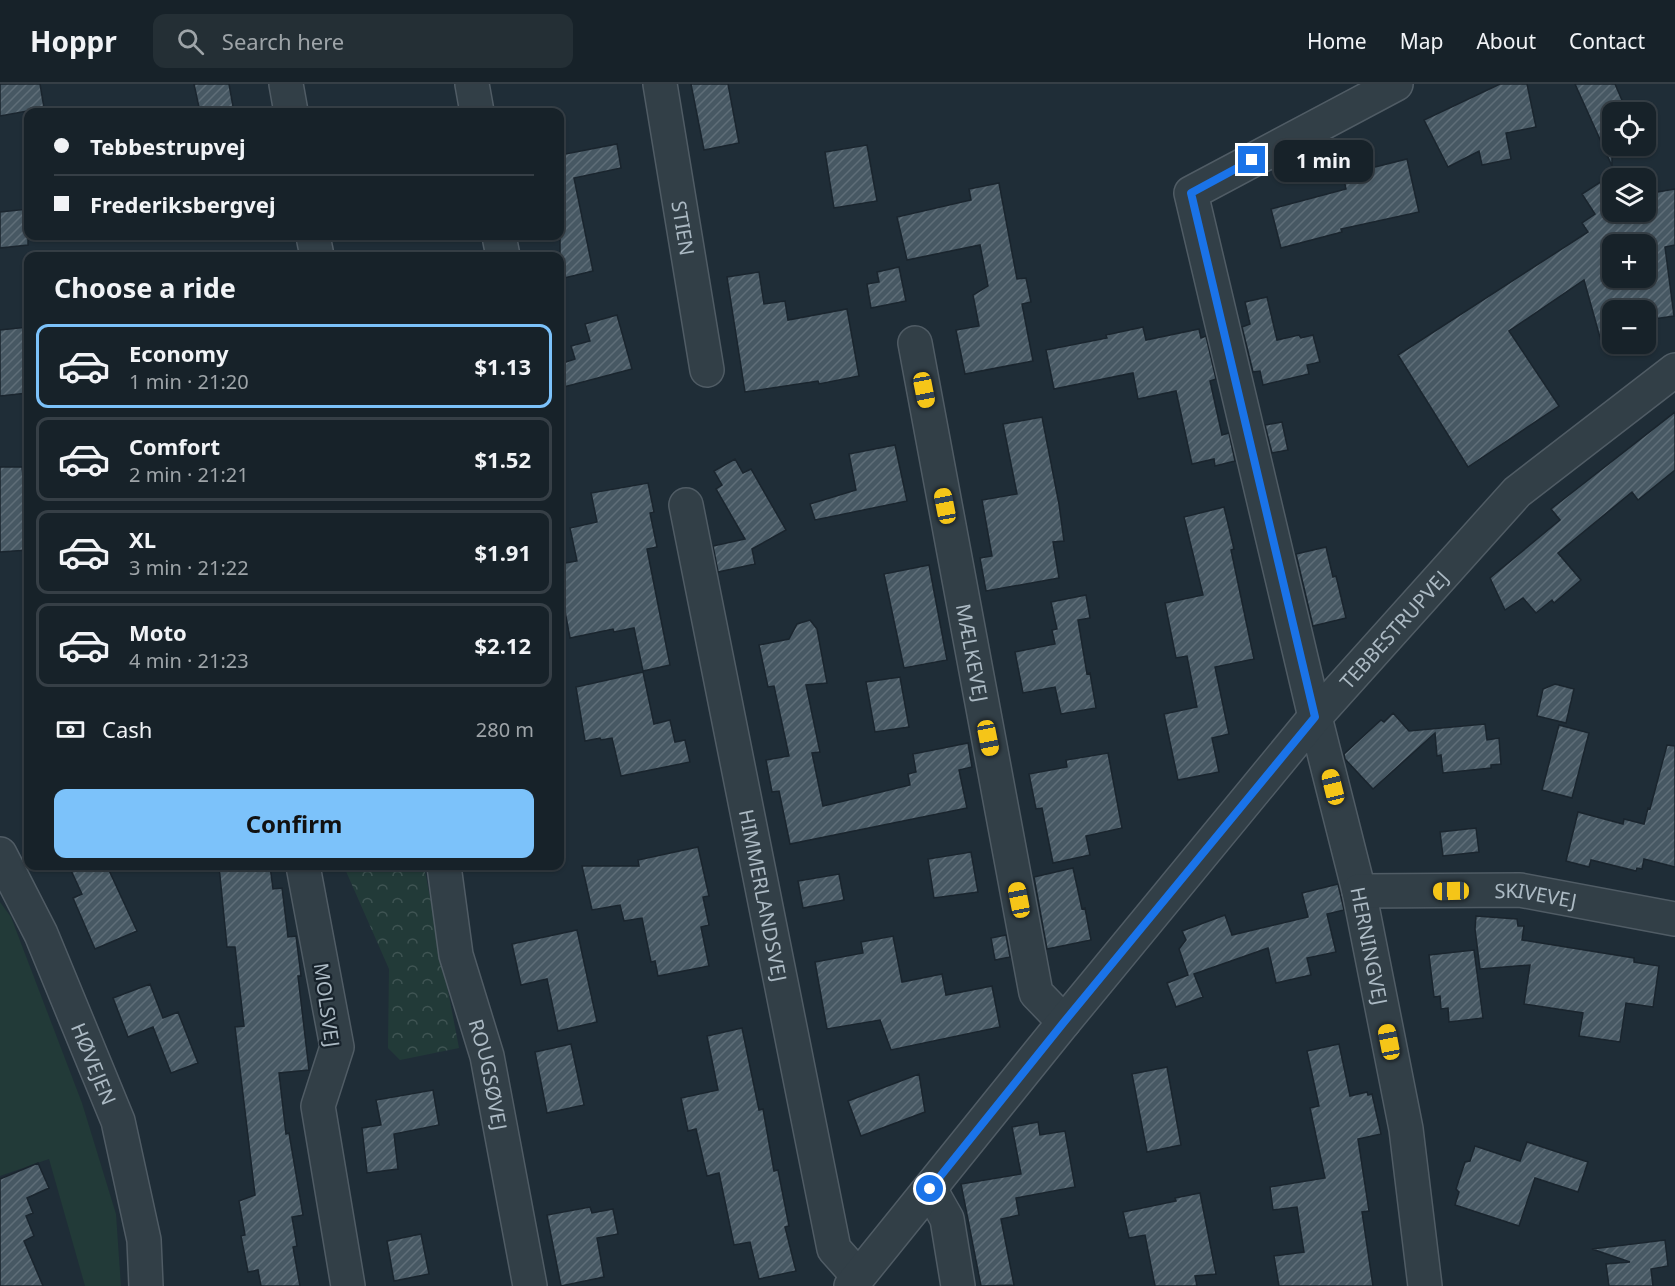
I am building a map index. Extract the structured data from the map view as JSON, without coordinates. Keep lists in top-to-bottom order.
{
  "streets": {
    "street": [
      "STIEN",
      "TEBBESTRUPVEJ",
      "MÆLKEVEJ",
      "HIMMERLANDSVEJ",
      "SKIVEVEJ",
      "HERNINGVEJ",
      "MOLSVEJ",
      "HØVEJEN",
      "ROUGSØVEJ"
    ]
  },
  "crossings": [
    ["TEBBESTRUPVEJ", "MÆLKEVEJ"],
    ["TEBBESTRUPVEJ", "HIMMERLANDSVEJ"],
    ["TEBBESTRUPVEJ", "HERNINGVEJ"],
    ["SKIVEVEJ", "HERNINGVEJ"]
  ],
  "page": {
    "header": "Hoppr",
    "search": "Search here",
    "nav": [
      "Home",
      "Map",
      "About",
      "Contact"
    ],
    "map_buttons": ["+", "−"],
    "banner": ["Tebbestrupvej", "Frederiksbergvej"],
    "bubble": "1 min",
    "heading": "Choose a ride",
    "list": [
      {
        "name": "Economy",
        "note": "1 min · 21:20",
        "value": "$1.13"
      },
      {
        "name": "Comfort",
        "note": "2 min · 21:21",
        "value": "$1.52"
      },
      {
        "name": "XL",
        "note": "3 min · 21:22",
        "value": "$1.91"
      },
      {
        "name": "Moto",
        "note": "4 min · 21:23",
        "value": "$2.12"
      }
    ],
    "pay": ["Cash", "280 m"],
    "buttons": "Confirm"
  }
}
